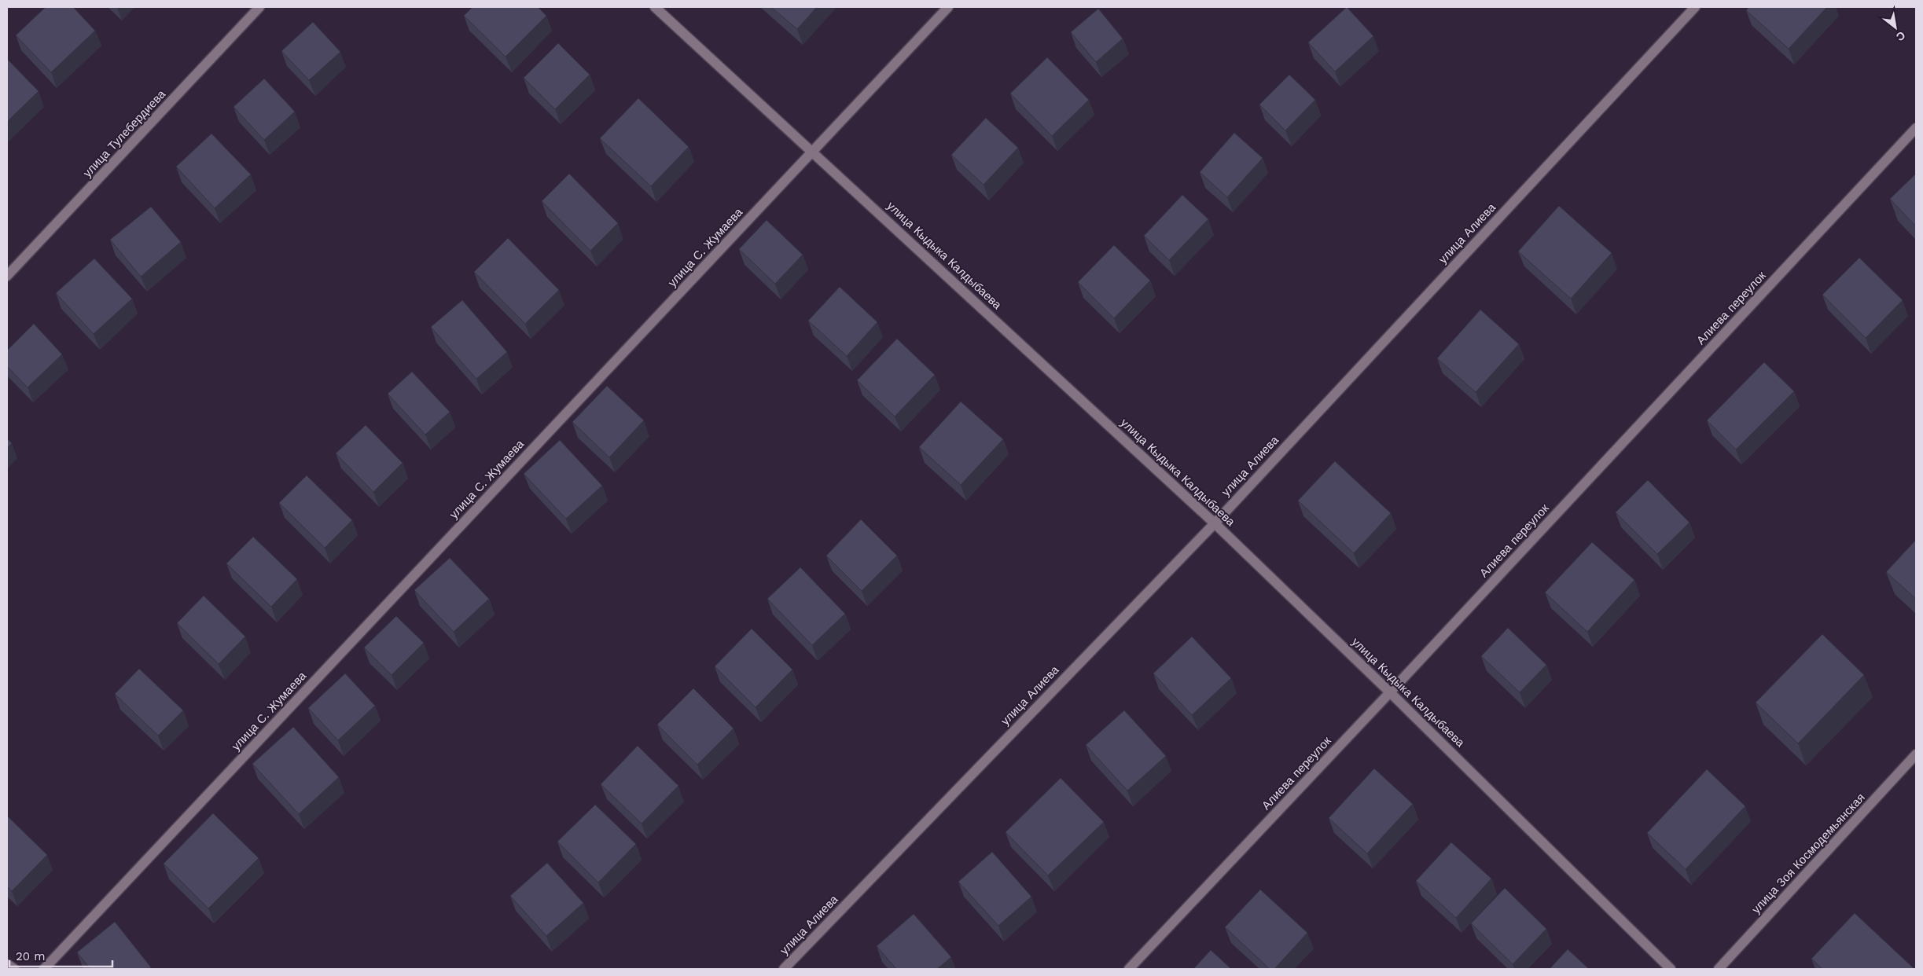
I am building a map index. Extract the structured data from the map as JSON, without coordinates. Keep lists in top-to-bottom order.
{
  "streets": {
    "street": [
      "улица Тулебердиева",
      "улица Алиева",
      "улица С. Жумаева",
      "улица Кыдыка Калдыбаева",
      "Алиева переулок",
      "улица Зоя Космодемьянская"
    ]
  },
  "crossings": [
    ["улица Алиева", "улица Кыдыка Калдыбаева"],
    ["улица С. Жумаева", "улица Кыдыка Калдыбаева"],
    ["улица Кыдыка Калдыбаева", "Алиева переулок"]
  ],
  "scale_bar": "20 m",
  "north": "bottom right"
}
